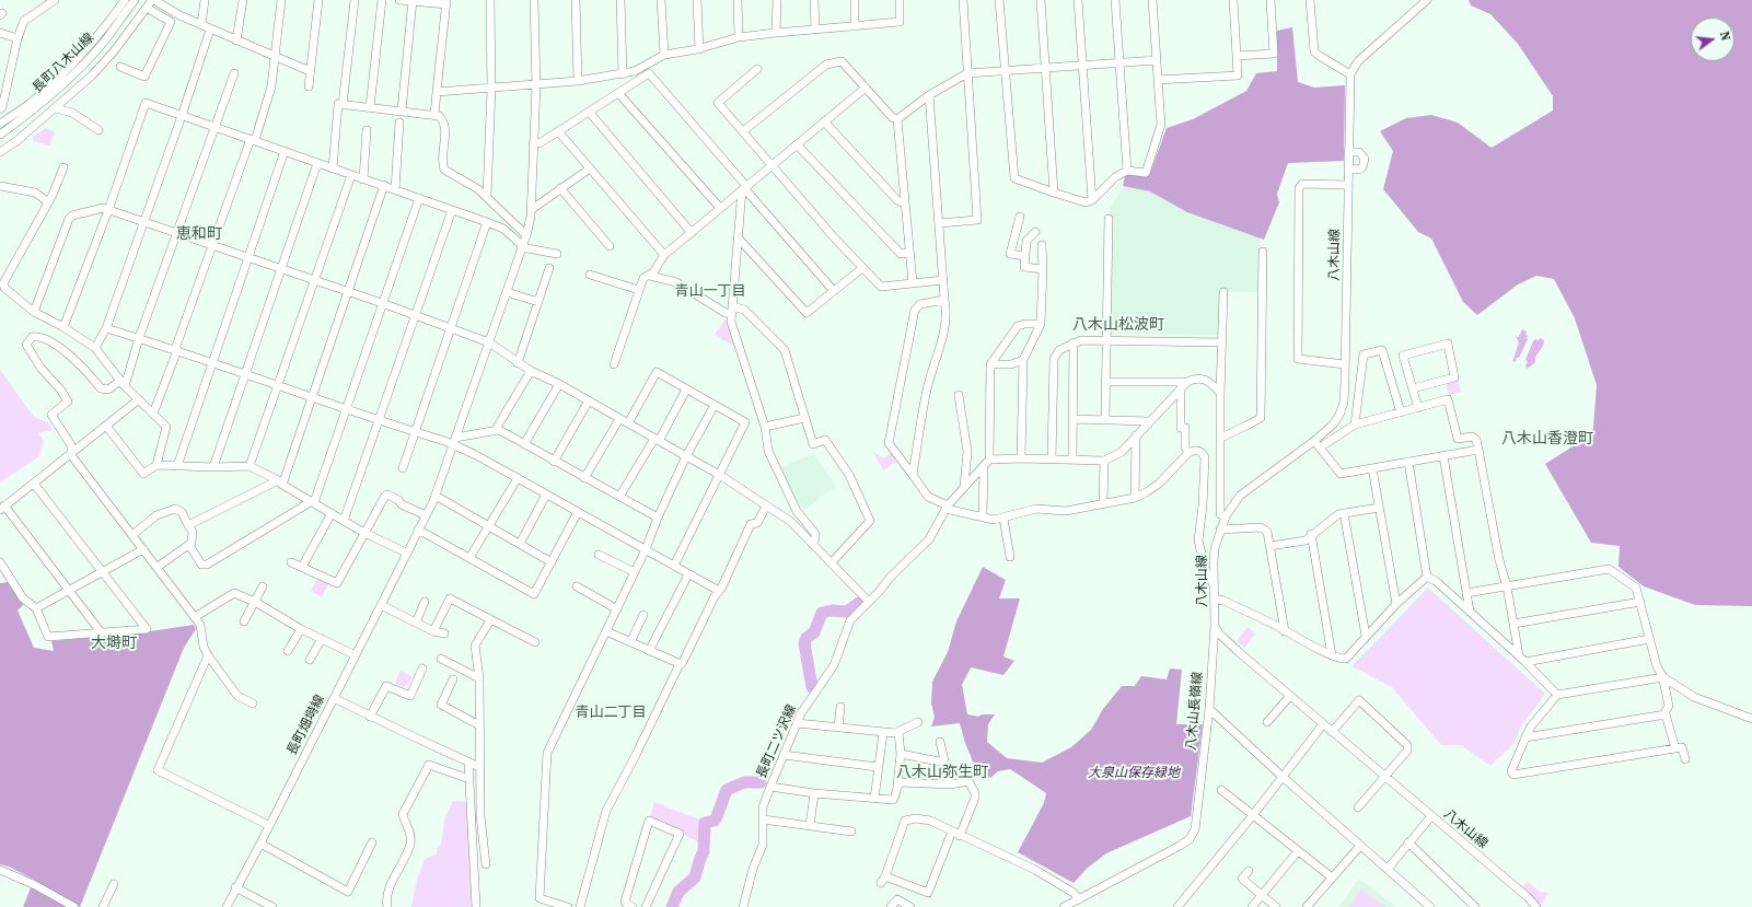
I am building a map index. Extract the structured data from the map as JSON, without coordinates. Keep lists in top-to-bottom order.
{
  "streets": {
    "street": [
      "長町八木山線",
      "八木山線",
      "八木山長嶺線",
      "長町畑塒線",
      "長町二ツ沢線"
    ]
  },
  "crossings": [
    ["八木山線", "八木山長嶺線"]
  ],
  "districts": [
    "恵和町",
    "青山一丁目",
    "八木山松波町",
    "八木山香澄町",
    "大塒町",
    "青山二丁目",
    "八木山弥生町"
  ],
  "parks": ["大泉山保存緑地"],
  "north": "right"
}
